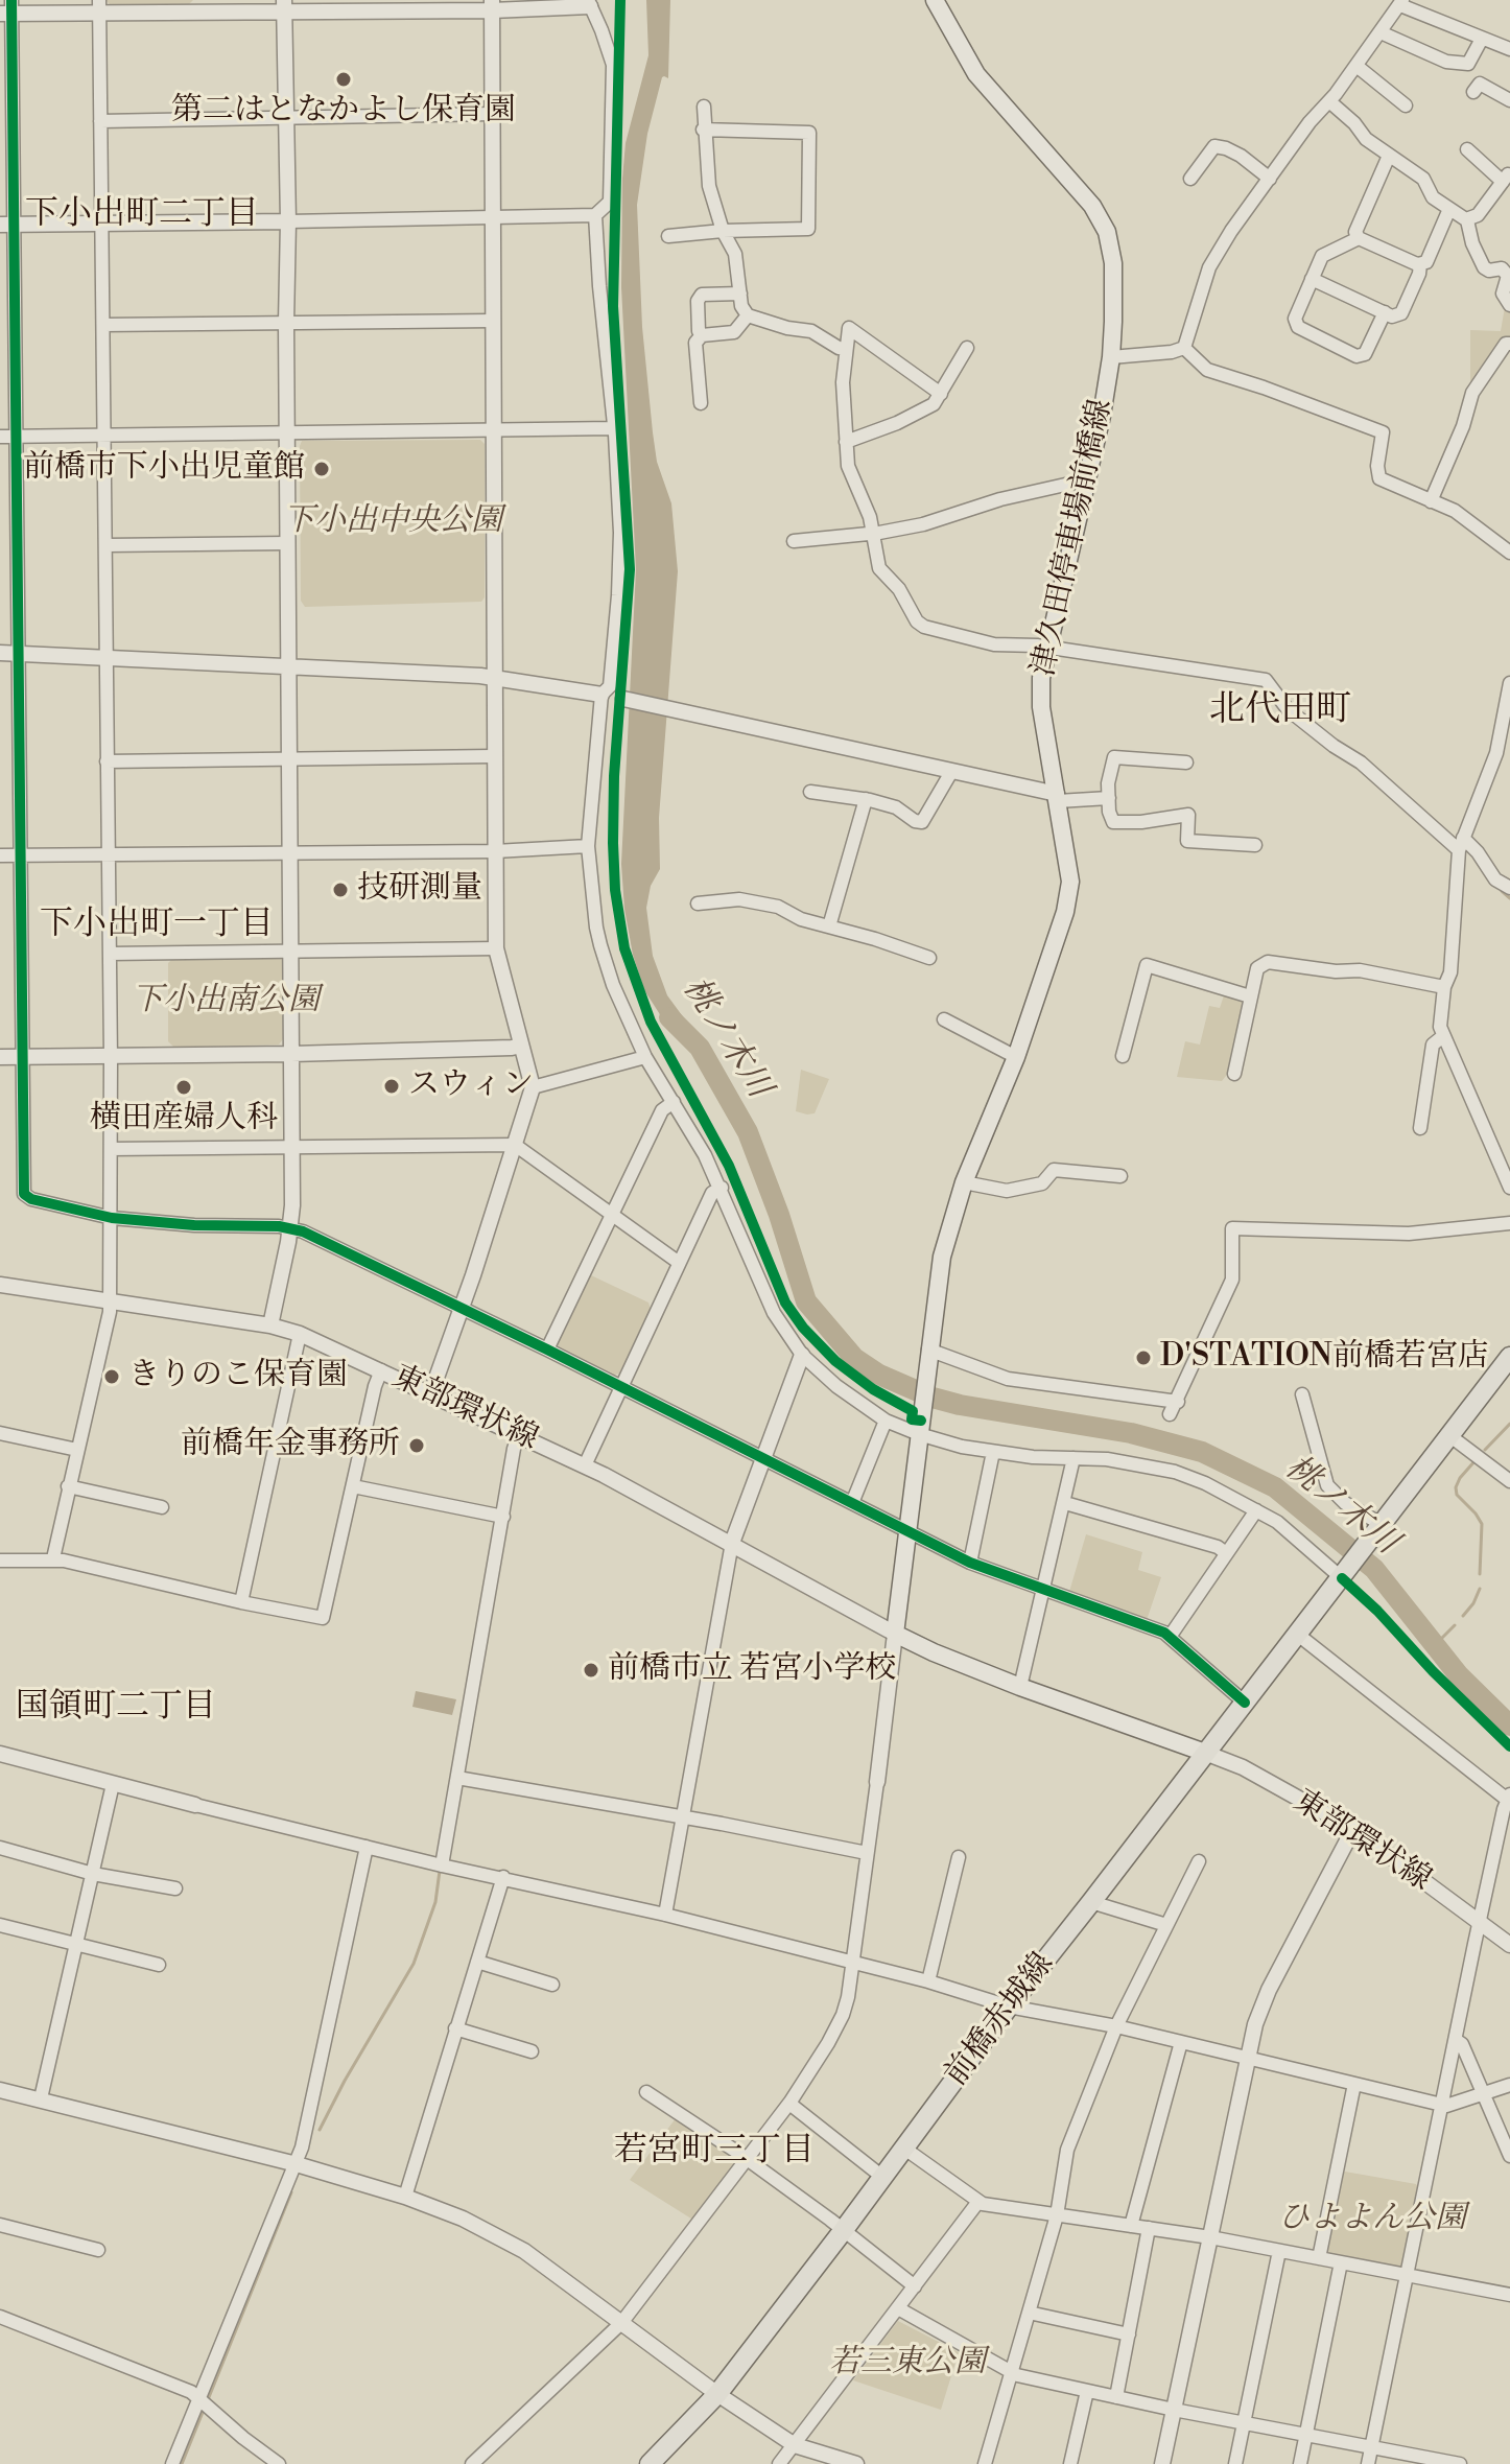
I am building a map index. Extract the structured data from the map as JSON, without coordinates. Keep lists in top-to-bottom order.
{
  "streets": {
    "main road": ["津久田停車場前橋線", "前橋赤城線"],
    "street": ["東部環状線"]
  },
  "crossings": [
    ["東部環状線", "前橋赤城線"]
  ],
  "districts": [
    "下小出町二丁目",
    "北代田町",
    "下小出町一丁目",
    "国領町二丁目",
    "若宮町三丁目"
  ],
  "water": ["桃ノ木川"],
  "parks": [
    "下小出中央公園",
    "下小出南公園",
    "ひよよん公園",
    "若三東公園"
  ],
  "places": [
    "第二はとなかよし保育園",
    "前橋市下小出児童館",
    "技研測量",
    "スウィン",
    "横田産婦人科",
    "D'STATION前橋若宮店",
    "きりのこ保育園",
    "前橋年金事務所",
    "前橋市立 若宮小学校"
  ]
}
